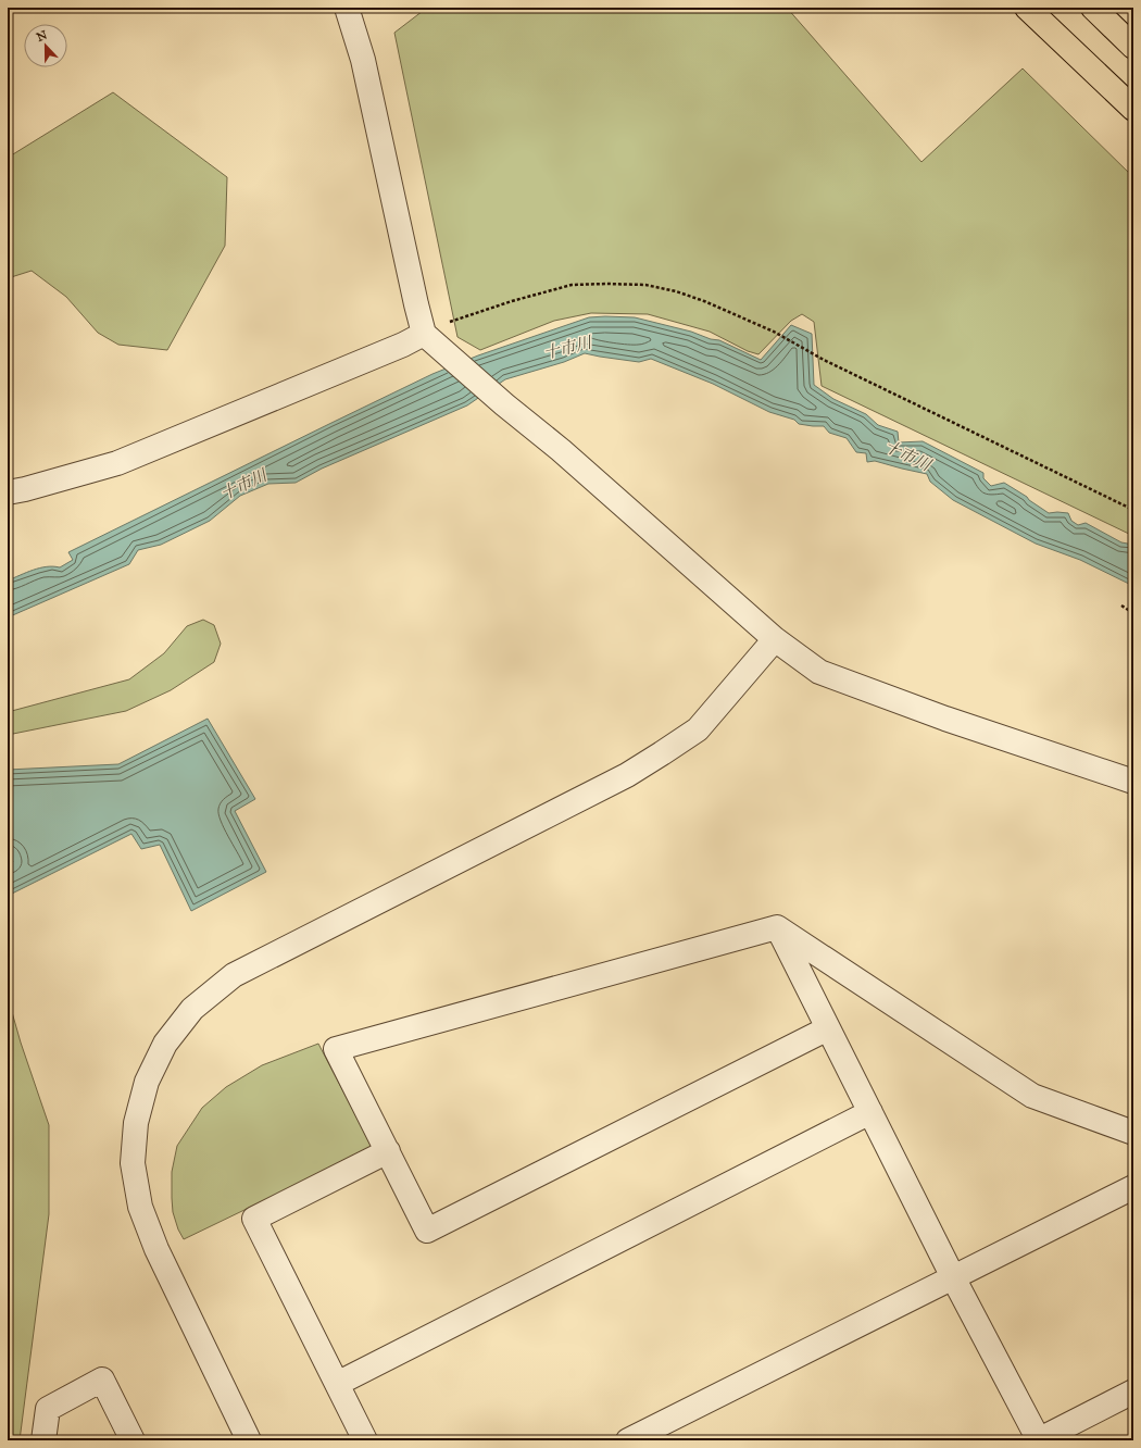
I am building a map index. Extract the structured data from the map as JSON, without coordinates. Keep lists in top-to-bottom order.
{
  "water": ["十市川"],
  "north": "top"
}
